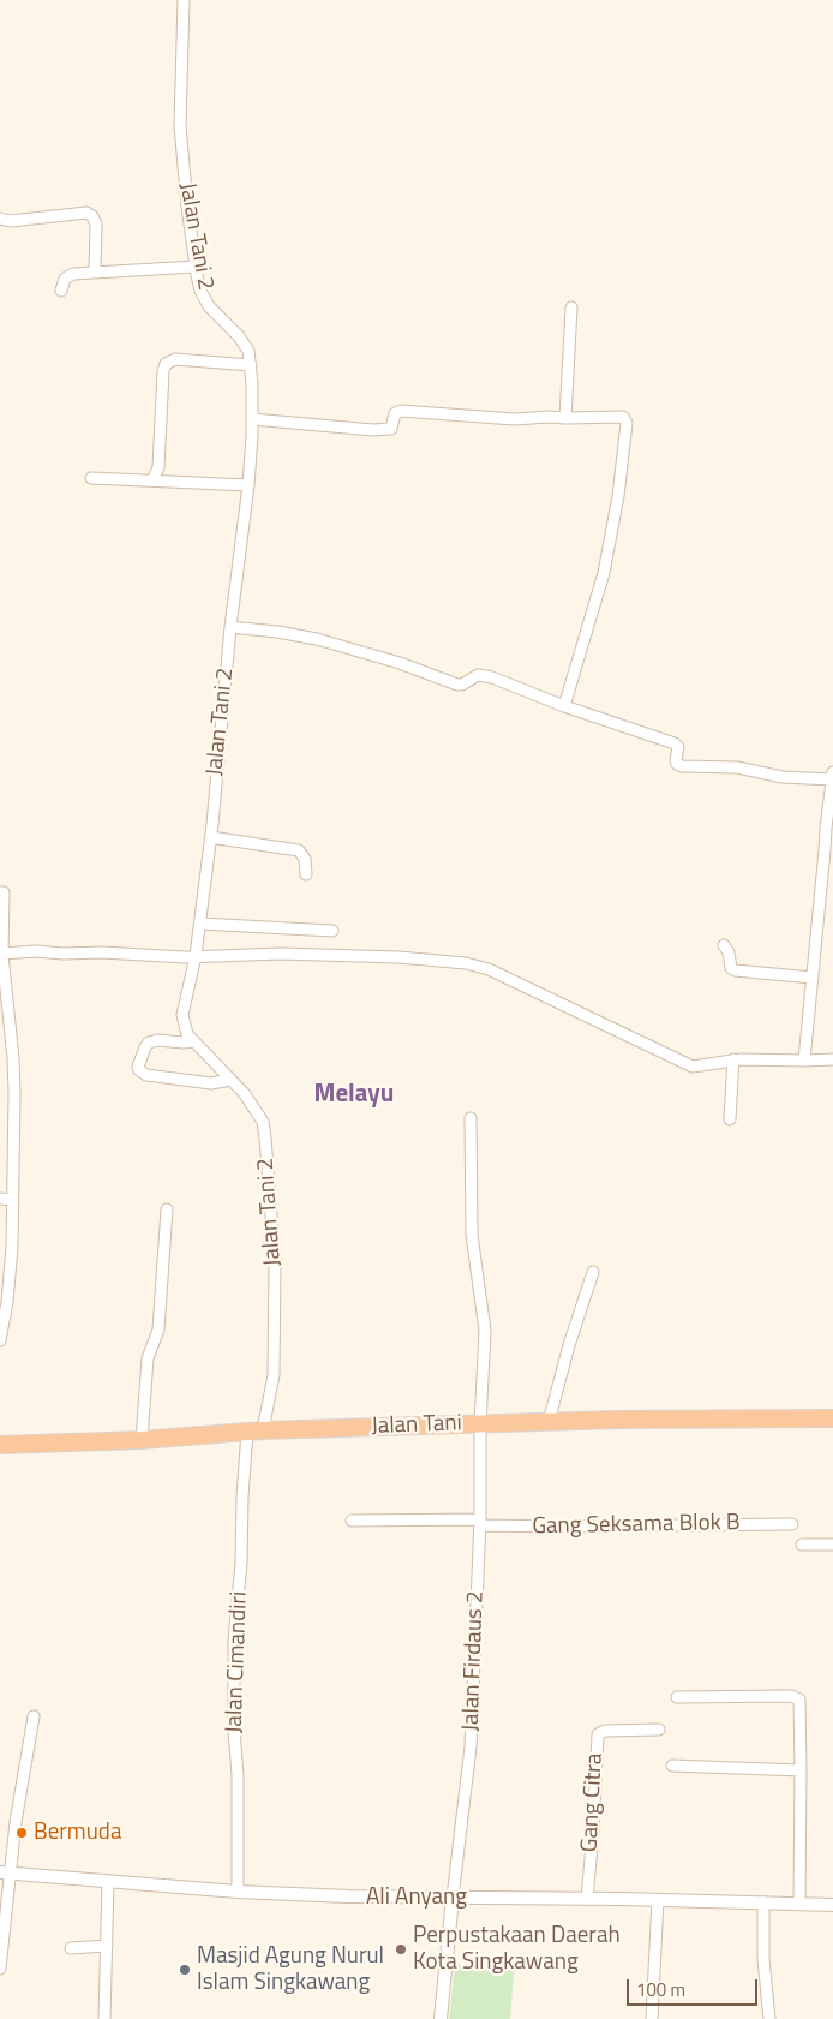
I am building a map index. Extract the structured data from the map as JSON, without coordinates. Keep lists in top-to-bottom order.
{
  "streets": {
    "highway": ["Jalan Tani"],
    "street": [
      "Jalan Tani 2",
      "Gang Seksama Blok B",
      "Jalan Firdaus 2",
      "Jalan Cimandiri",
      "Gang Citra",
      "Ali Anyang"
    ]
  },
  "crossings": [
    ["Jalan Tani 2", "Jalan Tani"],
    ["Jalan Tani 2", "Jalan Cimandiri"],
    ["Jalan Tani", "Jalan Firdaus 2"],
    ["Jalan Tani", "Jalan Cimandiri"],
    ["Gang Seksama Blok B", "Jalan Firdaus 2"],
    ["Jalan Firdaus 2", "Ali Anyang"],
    ["Jalan Cimandiri", "Ali Anyang"],
    ["Gang Citra", "Ali Anyang"]
  ],
  "districts": ["Melayu"],
  "places": ["Bermuda", "Perpustakaan Daerah Kota Singkawang", "Masjid Agung Nurul Islam Singkawang"],
  "scale_bar": "100 m"
}
